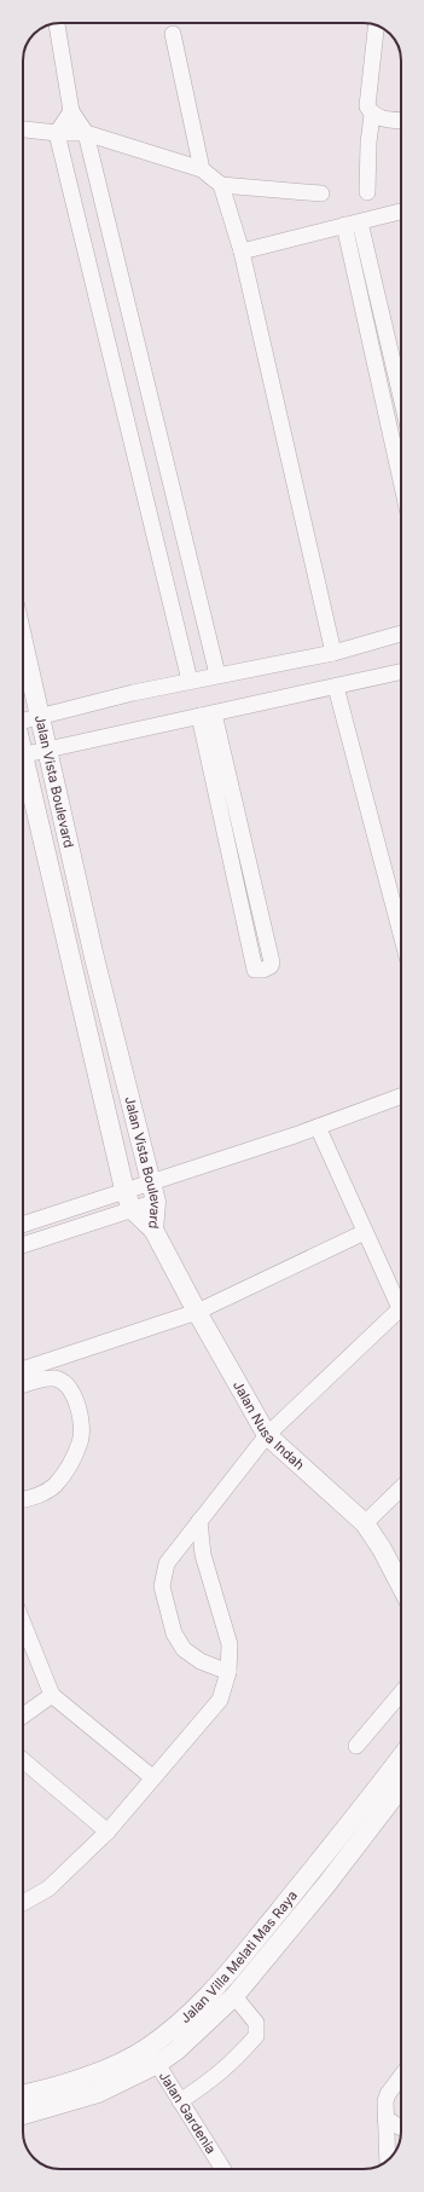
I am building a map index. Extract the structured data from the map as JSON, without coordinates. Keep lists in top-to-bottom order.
{
  "streets": {
    "street": [
      "Jalan Vista Boulevard",
      "Jalan Nusa Indah",
      "Jalan Villa Melati Mas Raya",
      "Jalan Gardenia"
    ]
  },
  "crossings": [
    ["Jalan Vista Boulevard", "Jalan Nusa Indah"],
    ["Jalan Villa Melati Mas Raya", "Jalan Gardenia"]
  ]
}
